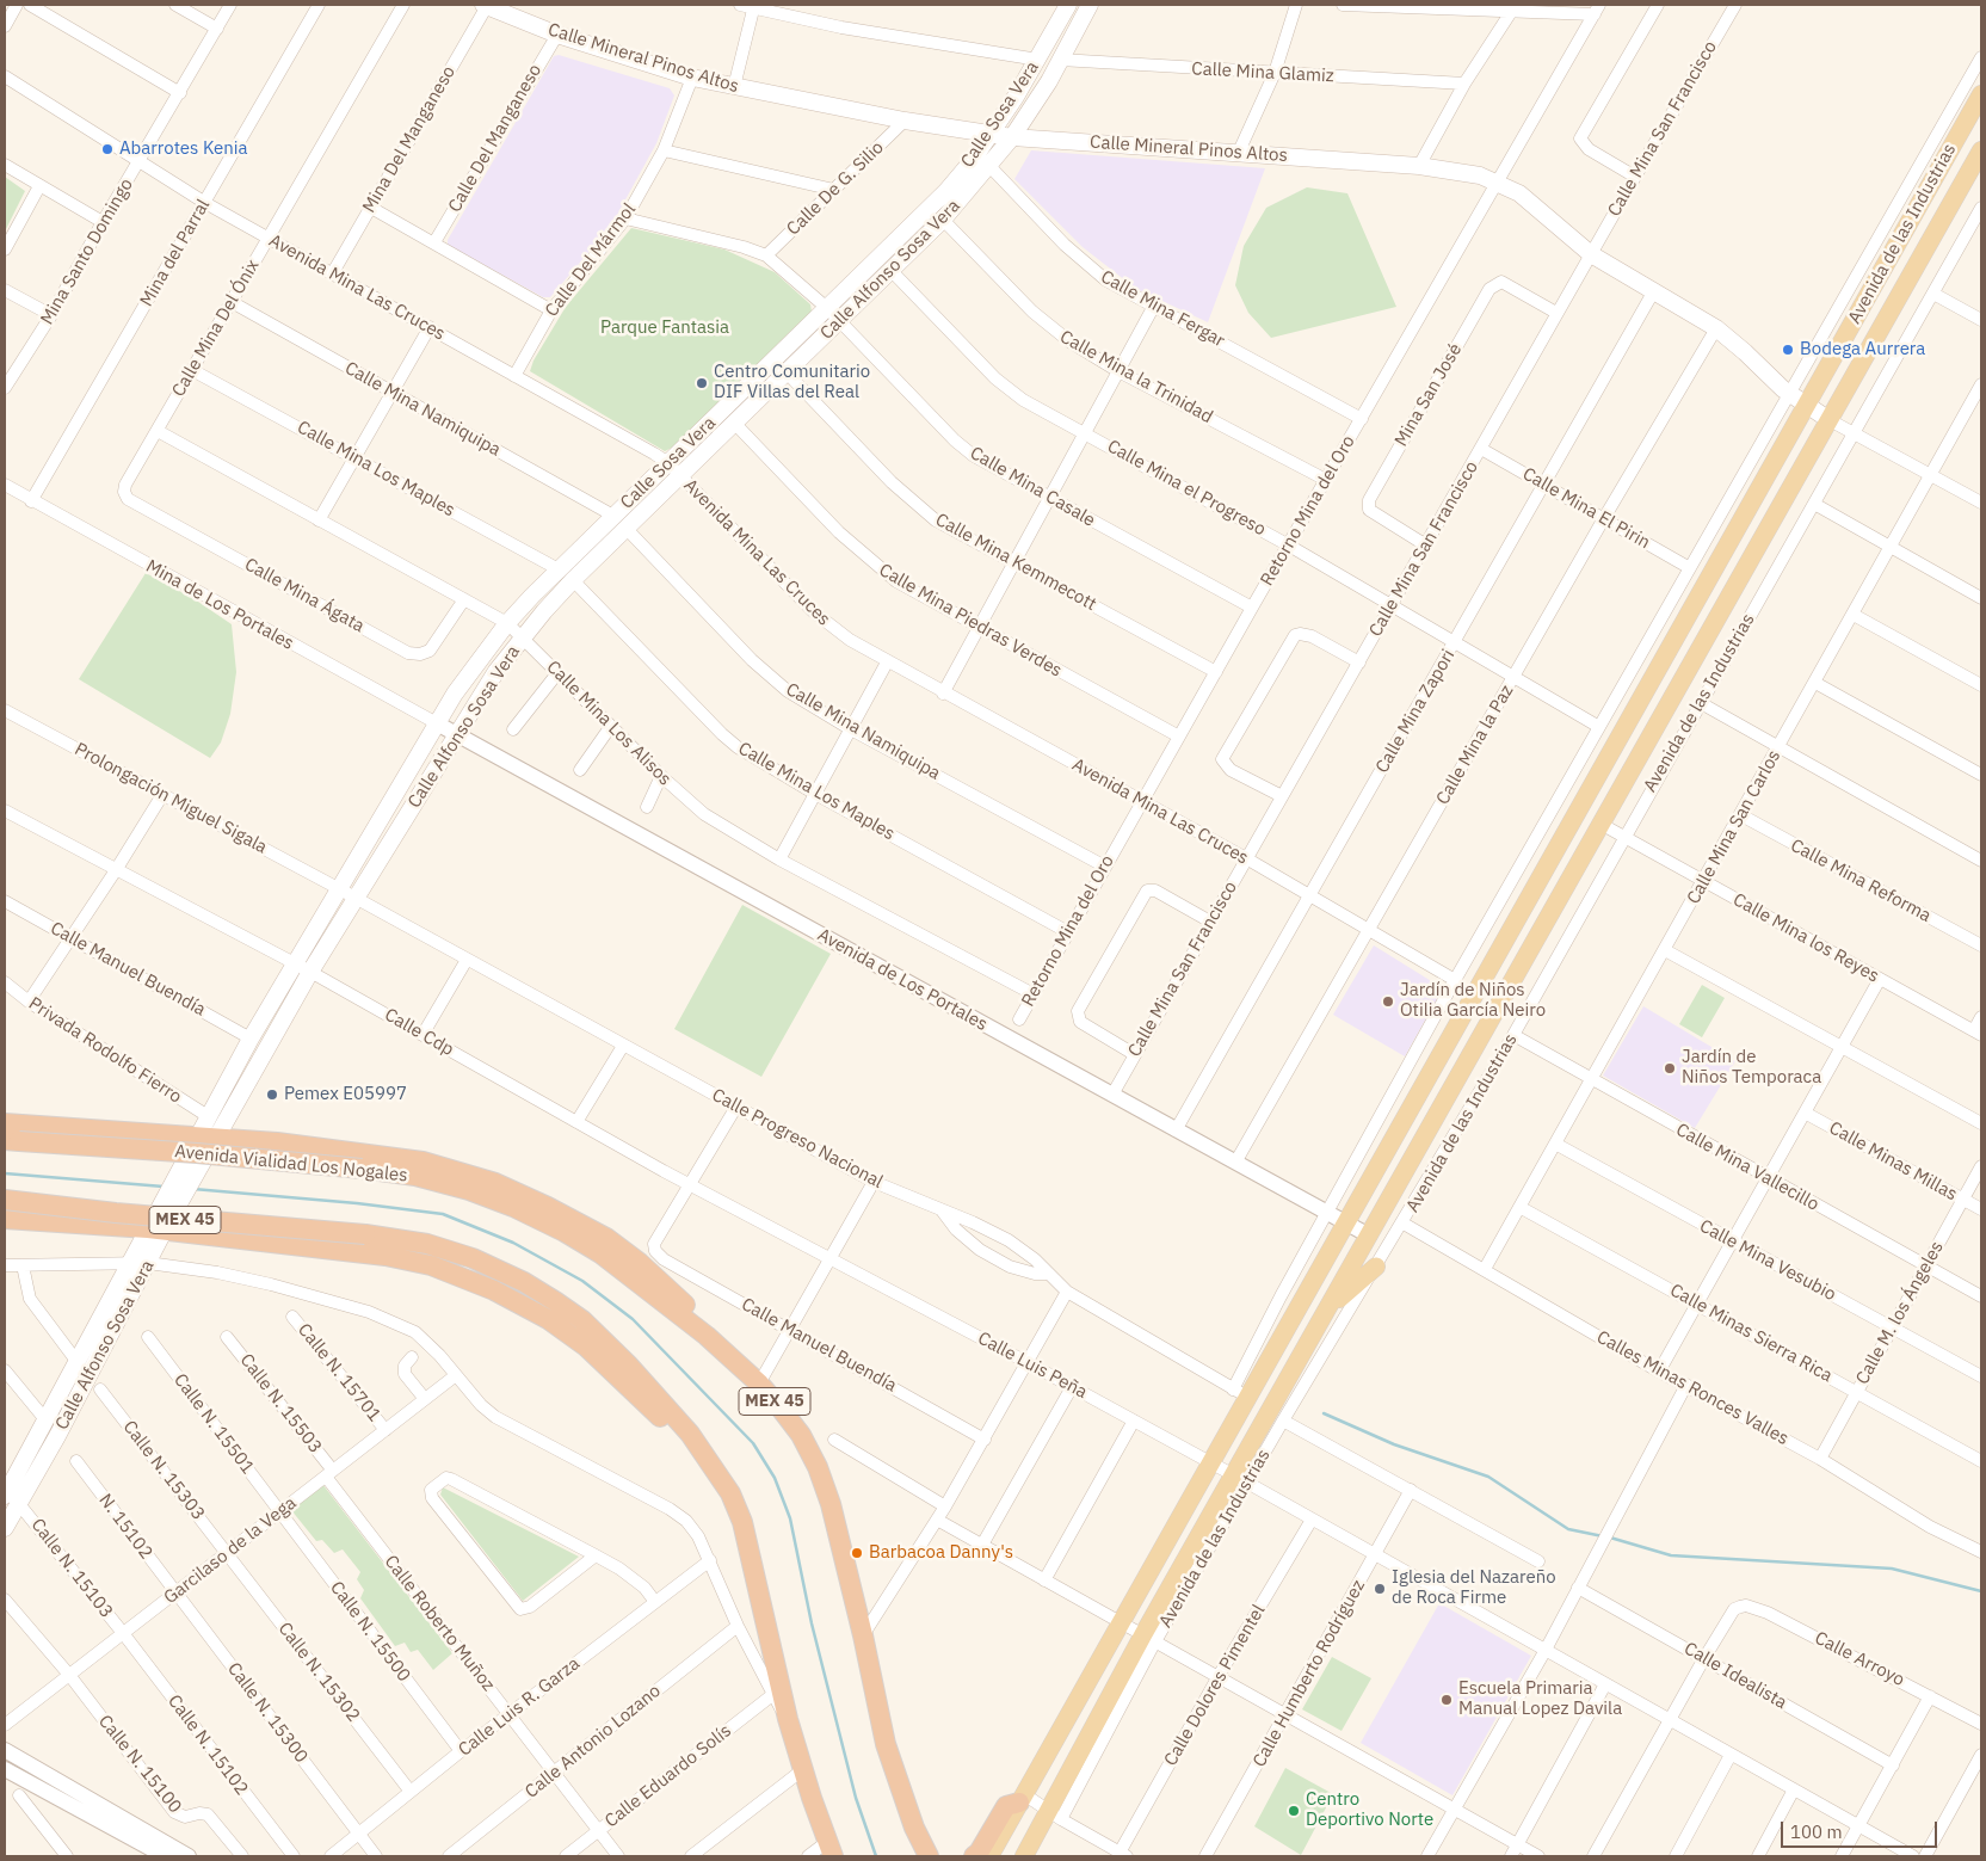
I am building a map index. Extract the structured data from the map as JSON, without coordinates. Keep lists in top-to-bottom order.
{
  "streets": {
    "highway": ["Avenida Vialidad Los Nogales", "MEX 45"],
    "main road": [
      "Calle Mineral Pinos Altos",
      "Calle Sosa Vera",
      "Avenida de las Industrias",
      "Calle Alfonso Sosa Vera"
    ],
    "street": [
      "Calle Mina Glamiz",
      "Calle Mina San Francisco",
      "Calle Del Manganeso",
      "Mina Del Manganeso",
      "Calle De G. Silio",
      "Mina Santo Domingo",
      "Mina del Parral",
      "Calle Del Mármol",
      "Avenida Mina Las Cruces",
      "Calle Mina Fergar",
      "Calle Mina Del Ónix",
      "Calle Mina la Trinidad",
      "Mina San José",
      "Calle Mina Namiquipa",
      "Calle Mina Los Maples",
      "Calle Mina Casale",
      "Calle Mina el Progreso",
      "Calle Mina El Pirin",
      "Retorno Mina del Oro",
      "Calle Mina Kemmecott",
      "Calle Mina Ágata",
      "Mina de Los Portales",
      "Calle Mina Piedras Verdes",
      "Calle Mina Zapori",
      "Calle Mina Los Alisos",
      "Calle Mina la Paz",
      "Prolongación Miguel Sigala",
      "Calle Mina San Carlos",
      "Calle Mina Reforma",
      "Calle Mina los Reyes",
      "Calle Manuel Buendía",
      "Avenida de Los Portales",
      "Calle Cdp",
      "Privada Rodolfo Fierro",
      "Calle Progreso Nacional",
      "Calle Minas Millas",
      "Calle Mina Vallecillo",
      "Calle Mina Vesubio",
      "Calle M. los Ángeles",
      "Calle Minas Sierra Rica",
      "Calle Luis Peña",
      "Calle N. 15701",
      "Calles Minas Ronces Valles",
      "Calle N. 15503",
      "Calle N. 15501",
      "Calle N. 15303",
      "N. 15102",
      "Garcilaso de la Vega",
      "Calle N. 15103",
      "Calle Roberto Muñoz",
      "Calle N. 15500",
      "Calle Arroyo",
      "Calle N. 15302",
      "Calle Humberto Rodríguez",
      "Calle Idealista",
      "Calle Dolores Pimentel",
      "Calle Luis R. Garza",
      "Calle N. 15300",
      "Calle Antonio Lozano",
      "Calle N. 15102",
      "Calle N. 15100",
      "Calle Eduardo Solís"
    ]
  },
  "crossings": [
    ["Calle Mineral Pinos Altos", "Calle Sosa Vera"],
    ["Calle Mineral Pinos Altos", "Calle Mina San Francisco"],
    ["Calle Mineral Pinos Altos", "Calle Del Manganeso"],
    ["Calle Mineral Pinos Altos", "Mina Del Manganeso"],
    ["Calle Mineral Pinos Altos", "Calle De G. Silio"],
    ["Calle Mineral Pinos Altos", "Avenida de las Industrias"],
    ["Calle Mineral Pinos Altos", "Calle Del Mármol"],
    ["Calle Mineral Pinos Altos", "Calle Alfonso Sosa Vera"],
    ["Calle Mineral Pinos Altos", "Retorno Mina del Oro"],
    ["Calle Mineral Pinos Altos", "Calle Mina Zapori"],
    ["Calle Mineral Pinos Altos", "Calle Mina la Paz"],
    ["Calle Mina Glamiz", "Calle Alfonso Sosa Vera"],
    ["Calle Sosa Vera", "Calle Alfonso Sosa Vera"],
    ["Calle Sosa Vera", "Avenida Mina Las Cruces"],
    ["Calle Sosa Vera", "Calle Mina Namiquipa"],
    ["Calle Sosa Vera", "Calle Mina Los Maples"],
    ["Calle Sosa Vera", "Calle Mina Casale"],
    ["Calle Sosa Vera", "Mina de Los Portales"],
    ["Calle Sosa Vera", "Calle Mina Los Alisos"],
    ["Calle Sosa Vera", "Prolongación Miguel Sigala"],
    ["Calle Sosa Vera", "Avenida de Los Portales"],
    ["Calle Sosa Vera", "Calle Progreso Nacional"],
    ["Calle Mina San Francisco", "Avenida Mina Las Cruces"],
    ["Calle Mina San Francisco", "Mina San José"],
    ["Calle Mina San Francisco", "Calle Mina el Progreso"],
    ["Calle Mina San Francisco", "Calle Mina El Pirin"],
    ["Calle Mina San Francisco", "Avenida de Los Portales"],
    ["Mina Del Manganeso", "Avenida Mina Las Cruces"],
    ["Calle De G. Silio", "Calle Mina Casale"],
    ["Avenida de las Industrias", "Avenida Mina Las Cruces"],
    ["Avenida de las Industrias", "Calle Mina el Progreso"],
    ["Avenida de las Industrias", "Calle Mina El Pirin"],
    ["Avenida de las Industrias", "Calle Mina los Reyes"],
    ["Avenida de las Industrias", "Avenida de Los Portales"],
    ["Avenida de las Industrias", "Calle Progreso Nacional"],
    ["Avenida de las Industrias", "Calle Mina Vallecillo"],
    ["Avenida de las Industrias", "Calle Luis Peña"],
    ["Avenida de las Industrias", "Calles Minas Ronces Valles"],
    ["Mina Santo Domingo", "Avenida Mina Las Cruces"],
    ["Mina del Parral", "Avenida Mina Las Cruces"],
    ["Mina del Parral", "Mina de Los Portales"],
    ["Calle Del Mármol", "Avenida Mina Las Cruces"],
    ["Calle Del Mármol", "Calle Mina Casale"],
    ["Calle Alfonso Sosa Vera", "Avenida Mina Las Cruces"],
    ["Calle Alfonso Sosa Vera", "Calle Mina Fergar"],
    ["Calle Alfonso Sosa Vera", "Calle Mina la Trinidad"],
    ["Calle Alfonso Sosa Vera", "Calle Mina Namiquipa"],
    ["Calle Alfonso Sosa Vera", "Calle Mina Los Maples"],
    ["Calle Alfonso Sosa Vera", "Calle Mina Casale"],
    ["Calle Alfonso Sosa Vera", "Calle Mina el Progreso"],
    ["Calle Alfonso Sosa Vera", "Calle Mina Kemmecott"],
    ["Calle Alfonso Sosa Vera", "Calle Mina Piedras Verdes"],
    ["Calle Alfonso Sosa Vera", "Calle Mina Los Alisos"],
    ["Calle Alfonso Sosa Vera", "Prolongación Miguel Sigala"],
    ["Calle Alfonso Sosa Vera", "Calle Manuel Buendía"],
    ["Calle Alfonso Sosa Vera", "Avenida de Los Portales"],
    ["Calle Alfonso Sosa Vera", "Calle Cdp"],
    ["Calle Alfonso Sosa Vera", "Privada Rodolfo Fierro"],
    ["Calle Alfonso Sosa Vera", "Calle Progreso Nacional"],
    ["Calle Alfonso Sosa Vera", "Calle N. 15103"],
    ["Avenida Mina Las Cruces", "Calle Mina Del Ónix"],
    ["Avenida Mina Las Cruces", "Retorno Mina del Oro"],
    ["Avenida Mina Las Cruces", "Calle Mina Zapori"],
    ["Avenida Mina Las Cruces", "Calle Mina la Paz"],
    ["Calle Mina Fergar", "Retorno Mina del Oro"],
    ["Calle Mina Del Ónix", "Calle Mina Namiquipa"],
    ["Calle Mina Del Ónix", "Calle Mina Los Maples"],
    ["Calle Mina Del Ónix", "Calle Mina Ágata"],
    ["Calle Mina Del Ónix", "Calle Mina Los Alisos"],
    ["Calle Mina la Trinidad", "Retorno Mina del Oro"],
    ["Calle Mina Namiquipa", "Retorno Mina del Oro"],
    ["Calle Mina Los Maples", "Retorno Mina del Oro"],
    ["Calle Mina Casale", "Retorno Mina del Oro"],
    ["Calle Mina el Progreso", "Retorno Mina del Oro"],
    ["Calle Mina el Progreso", "Calle Mina Zapori"],
    ["Calle Mina el Progreso", "Calle Mina la Paz"],
    ["Calle Mina El Pirin", "Calle Mina Zapori"],
    ["Calle Mina El Pirin", "Calle Mina la Paz"],
    ["Retorno Mina del Oro", "Calle Mina Kemmecott"],
    ["Retorno Mina del Oro", "Calle Mina Piedras Verdes"],
    ["Retorno Mina del Oro", "Calle Mina Los Alisos"],
    ["Calle Mina Ágata", "Calle Mina Los Alisos"],
    ["Mina de Los Portales", "Avenida de Los Portales"],
    ["Calle Mina Zapori", "Avenida de Los Portales"],
    ["Calle Mina la Paz", "Avenida de Los Portales"],
    ["Prolongación Miguel Sigala", "Calle Progreso Nacional"],
    ["Calle Mina San Carlos", "Calle Mina Reforma"],
    ["Calle Mina San Carlos", "Calle Mina los Reyes"],
    ["Calle Mina San Carlos", "Calle Mina Vallecillo"],
    ["Calle Mina San Carlos", "Calle Mina Vesubio"],
    ["Calle Mina San Carlos", "Calle Minas Sierra Rica"],
    ["Calle Mina San Carlos", "Calles Minas Ronces Valles"],
    ["Calle Manuel Buendía", "Calle Cdp"],
    ["Calle Cdp", "Calle Luis Peña"],
    ["Calle Minas Millas", "Calle M. los Ángeles"],
    ["Calle Mina Vallecillo", "Calle M. los Ángeles"],
    ["Calle Mina Vesubio", "Calle M. los Ángeles"],
    ["Calle M. los Ángeles", "Calle Minas Sierra Rica"],
    ["Calle M. los Ángeles", "Calles Minas Ronces Valles"],
    ["Calle N. 15701", "Garcilaso de la Vega"],
    ["Calle N. 15503", "Garcilaso de la Vega"],
    ["Calle N. 15503", "Calle Roberto Muñoz"],
    ["Calle N. 15501", "Garcilaso de la Vega"],
    ["Calle N. 15501", "Calle N. 15500"],
    ["Calle N. 15303", "Garcilaso de la Vega"],
    ["Calle N. 15303", "Calle N. 15302"],
    ["N. 15102", "Garcilaso de la Vega"],
    ["N. 15102", "Calle N. 15300"],
    ["Garcilaso de la Vega", "Calle N. 15103"],
    ["Garcilaso de la Vega", "Calle Roberto Muñoz"],
    ["Garcilaso de la Vega", "Calle N. 15500"],
    ["Garcilaso de la Vega", "Calle N. 15302"],
    ["Garcilaso de la Vega", "Calle N. 15300"],
    ["Garcilaso de la Vega", "Calle N. 15102"],
    ["Garcilaso de la Vega", "Calle N. 15100"],
    ["Calle N. 15103", "Calle N. 15102"],
    ["Calle Roberto Muñoz", "Calle Luis R. Garza"],
    ["Calle Roberto Muñoz", "Calle Antonio Lozano"],
    ["Calle Roberto Muñoz", "Calle Eduardo Solís"],
    ["Calle N. 15500", "Calle Luis R. Garza"],
    ["Calle Arroyo", "Calle Idealista"],
    ["Calle N. 15302", "Calle Luis R. Garza"],
    ["Calle Luis R. Garza", "Calle N. 15300"]
  ],
  "parks": ["Parque Fantasia"],
  "places": [
    "Abarrotes Kenia",
    "Bodega Aurrera",
    "Centro Comunitario DIF Villas del Real",
    "Jardín de Niños Otilia García Neiro",
    "Jardín de Niños Temporaca",
    "Pemex E05997",
    "Barbacoa Danny's",
    "Iglesia del Nazareño de Roca Firme",
    "Escuela Primaria Manual Lopez Davila",
    "Centro Deportivo Norte"
  ],
  "scale_bar": "100 m"
}
